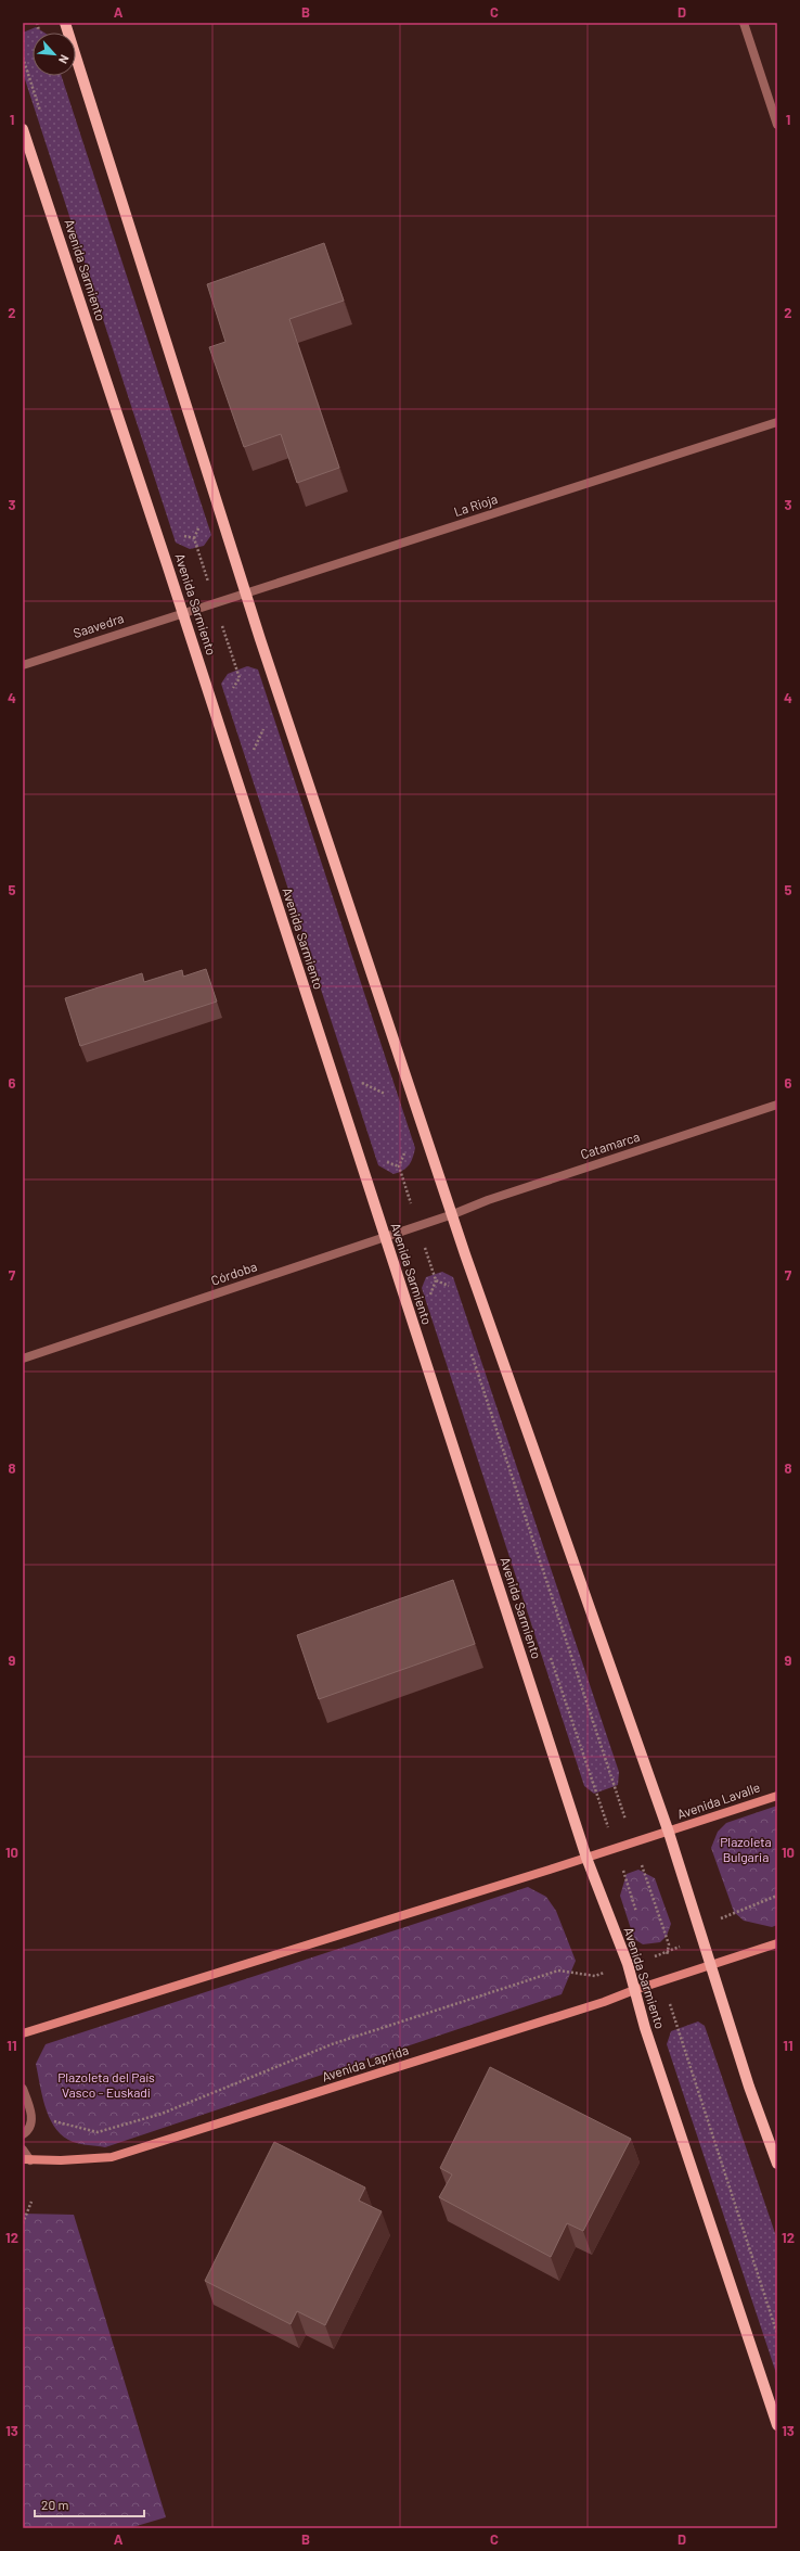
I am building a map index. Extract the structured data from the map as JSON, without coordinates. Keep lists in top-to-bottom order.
{
  "streets": {
    "main road": ["Avenida Sarmiento", "Avenida Lavalle", "Avenida Laprida"],
    "street": [
      "La Rioja",
      "Saavedra",
      "Catamarca",
      "Córdoba"
    ]
  },
  "crossings": [
    ["Avenida Sarmiento", "La Rioja"],
    ["Avenida Sarmiento", "Saavedra"],
    ["Avenida Sarmiento", "Córdoba"],
    ["Avenida Sarmiento", "Avenida Laprida"],
    ["La Rioja", "Saavedra"],
    ["Catamarca", "Córdoba"]
  ],
  "parks": ["Plazoleta Bulgaria", "Plazoleta del País Vasco - Euskadi"],
  "scale_bar": "20 m",
  "north": "bottom right",
  "grid": {
    "columns": [
      "A",
      "B",
      "C",
      "D"
    ],
    "rows": [
      "1",
      "2",
      "3",
      "4",
      "5",
      "6",
      "7",
      "8",
      "9",
      "10",
      "11",
      "12",
      "13"
    ]
  }
}
